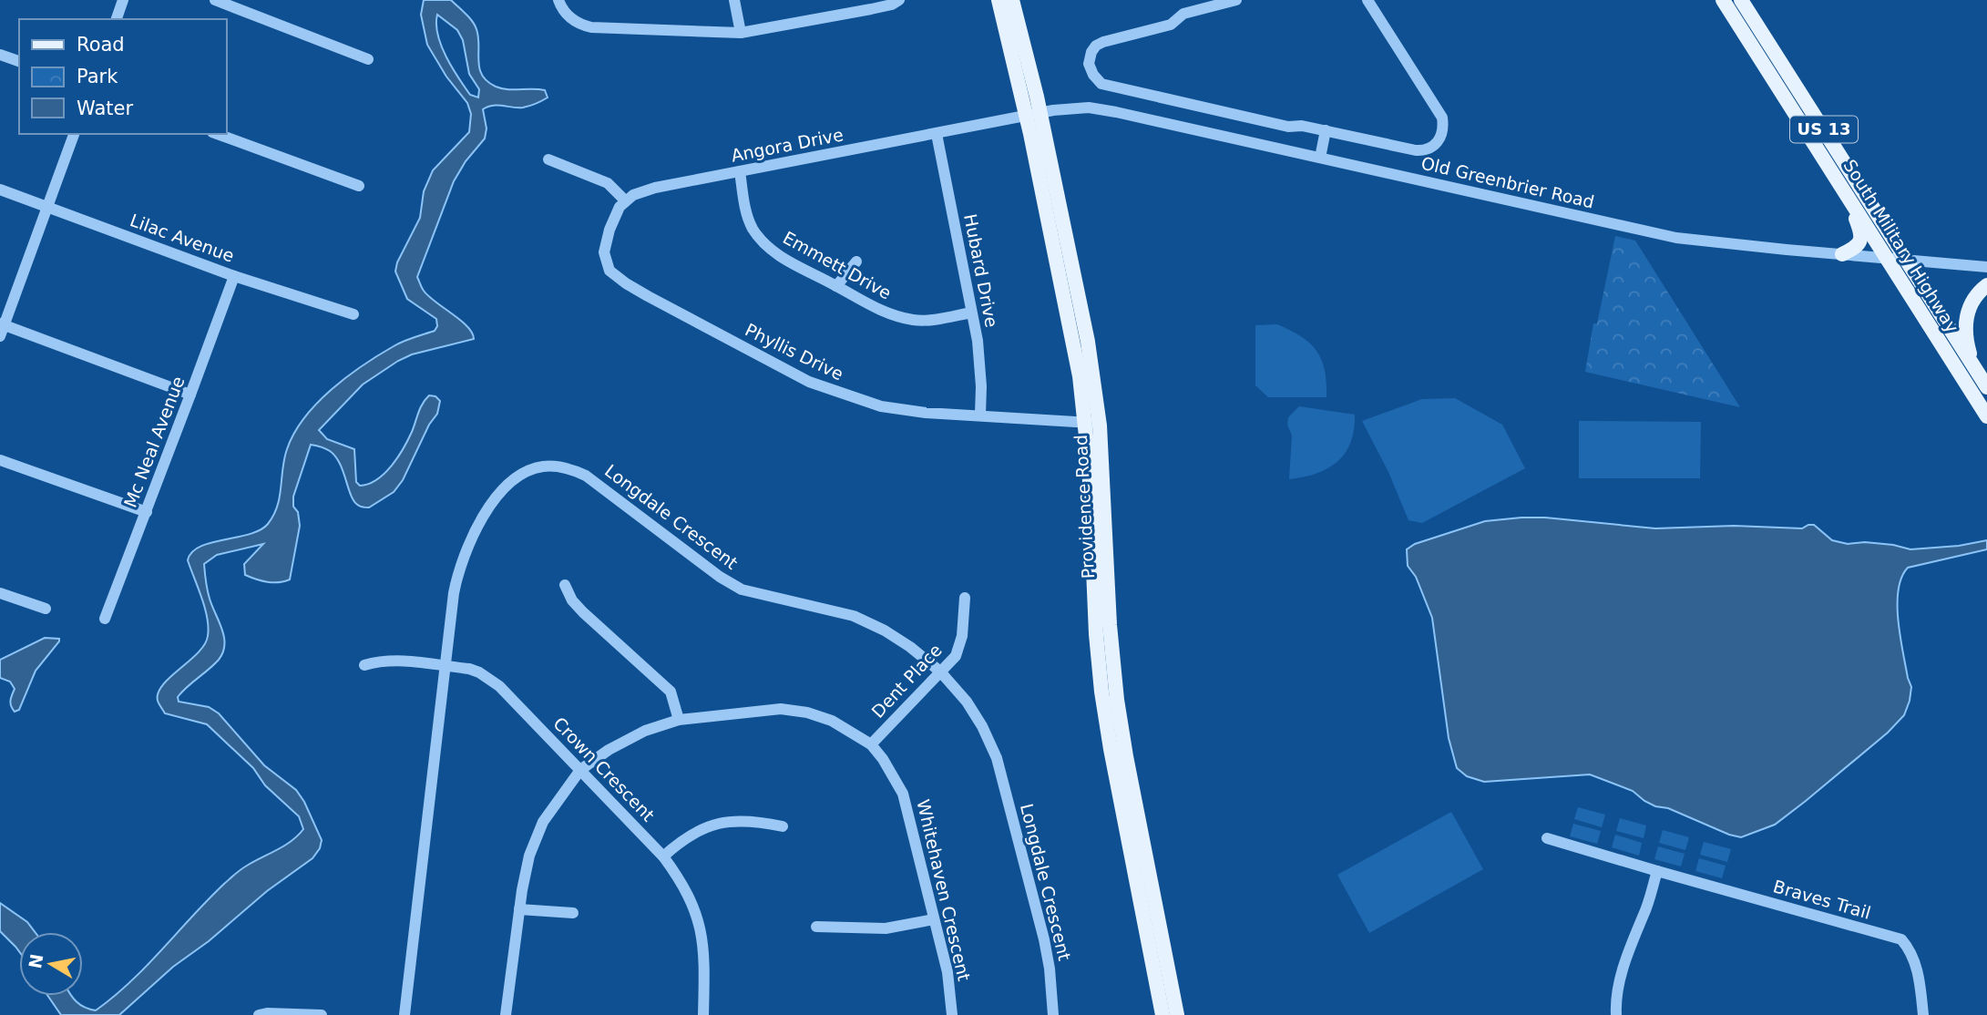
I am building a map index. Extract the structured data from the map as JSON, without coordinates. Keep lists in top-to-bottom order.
{
  "streets": {
    "main road": ["US 13", "South Military Highway", "Providence Road"],
    "street": [
      "Angora Drive",
      "Old Greenbrier Road",
      "Lilac Avenue",
      "Emmett Drive",
      "Hubard Drive",
      "Phyllis Drive",
      "Mc Neal Avenue",
      "Longdale Crescent",
      "Dent Place",
      "Crown Crescent",
      "Whitehaven Crescent",
      "Braves Trail"
    ]
  },
  "crossings": [
    ["Angora Drive", "Old Greenbrier Road"],
    ["Angora Drive", "Emmett Drive"],
    ["Angora Drive", "Hubard Drive"],
    ["Angora Drive", "Phyllis Drive"],
    ["Angora Drive", "Providence Road"],
    ["Old Greenbrier Road", "South Military Highway"],
    ["Old Greenbrier Road", "Providence Road"],
    ["Lilac Avenue", "Mc Neal Avenue"],
    ["Emmett Drive", "Hubard Drive"],
    ["Hubard Drive", "Phyllis Drive"],
    ["Phyllis Drive", "Providence Road"],
    ["Longdale Crescent", "Dent Place"],
    ["Longdale Crescent", "Crown Crescent"],
    ["Dent Place", "Whitehaven Crescent"],
    ["Crown Crescent", "Whitehaven Crescent"]
  ],
  "legend": ["Road", "Park", "Water"],
  "north": "left"
}
